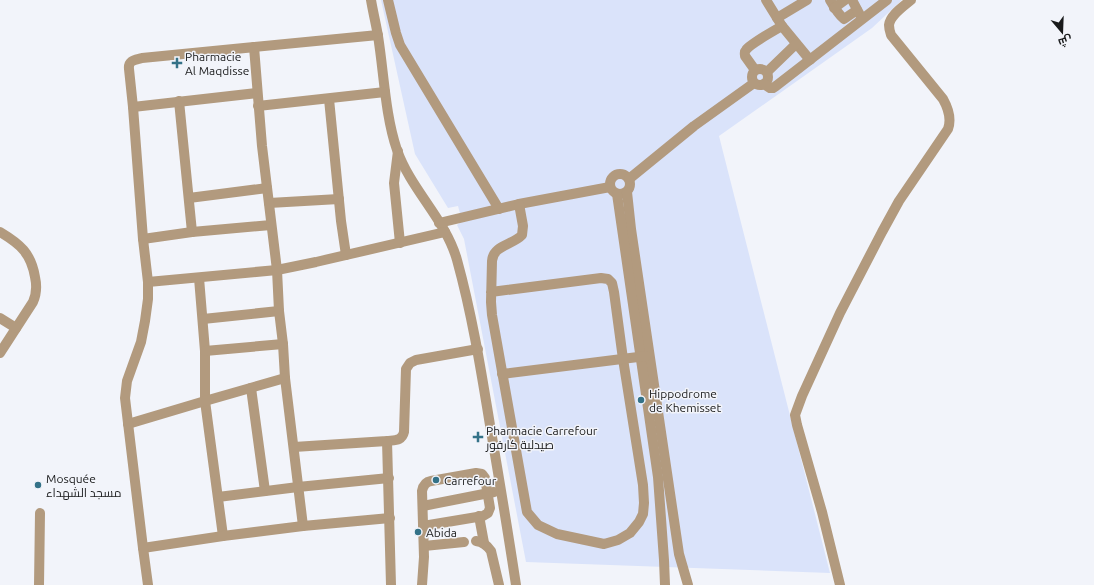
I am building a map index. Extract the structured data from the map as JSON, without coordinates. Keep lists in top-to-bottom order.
{
  "places": {
    "health": ["Pharmacie Al Maqdisse", "Pharmacie Carrefour صيدلية كارفور"],
    "other": [
      "Hippodrome de Khemisset",
      "Carrefour",
      "Mosquée مسجد الشهداء",
      "Abida"
    ]
  },
  "north": "bottom"
}
